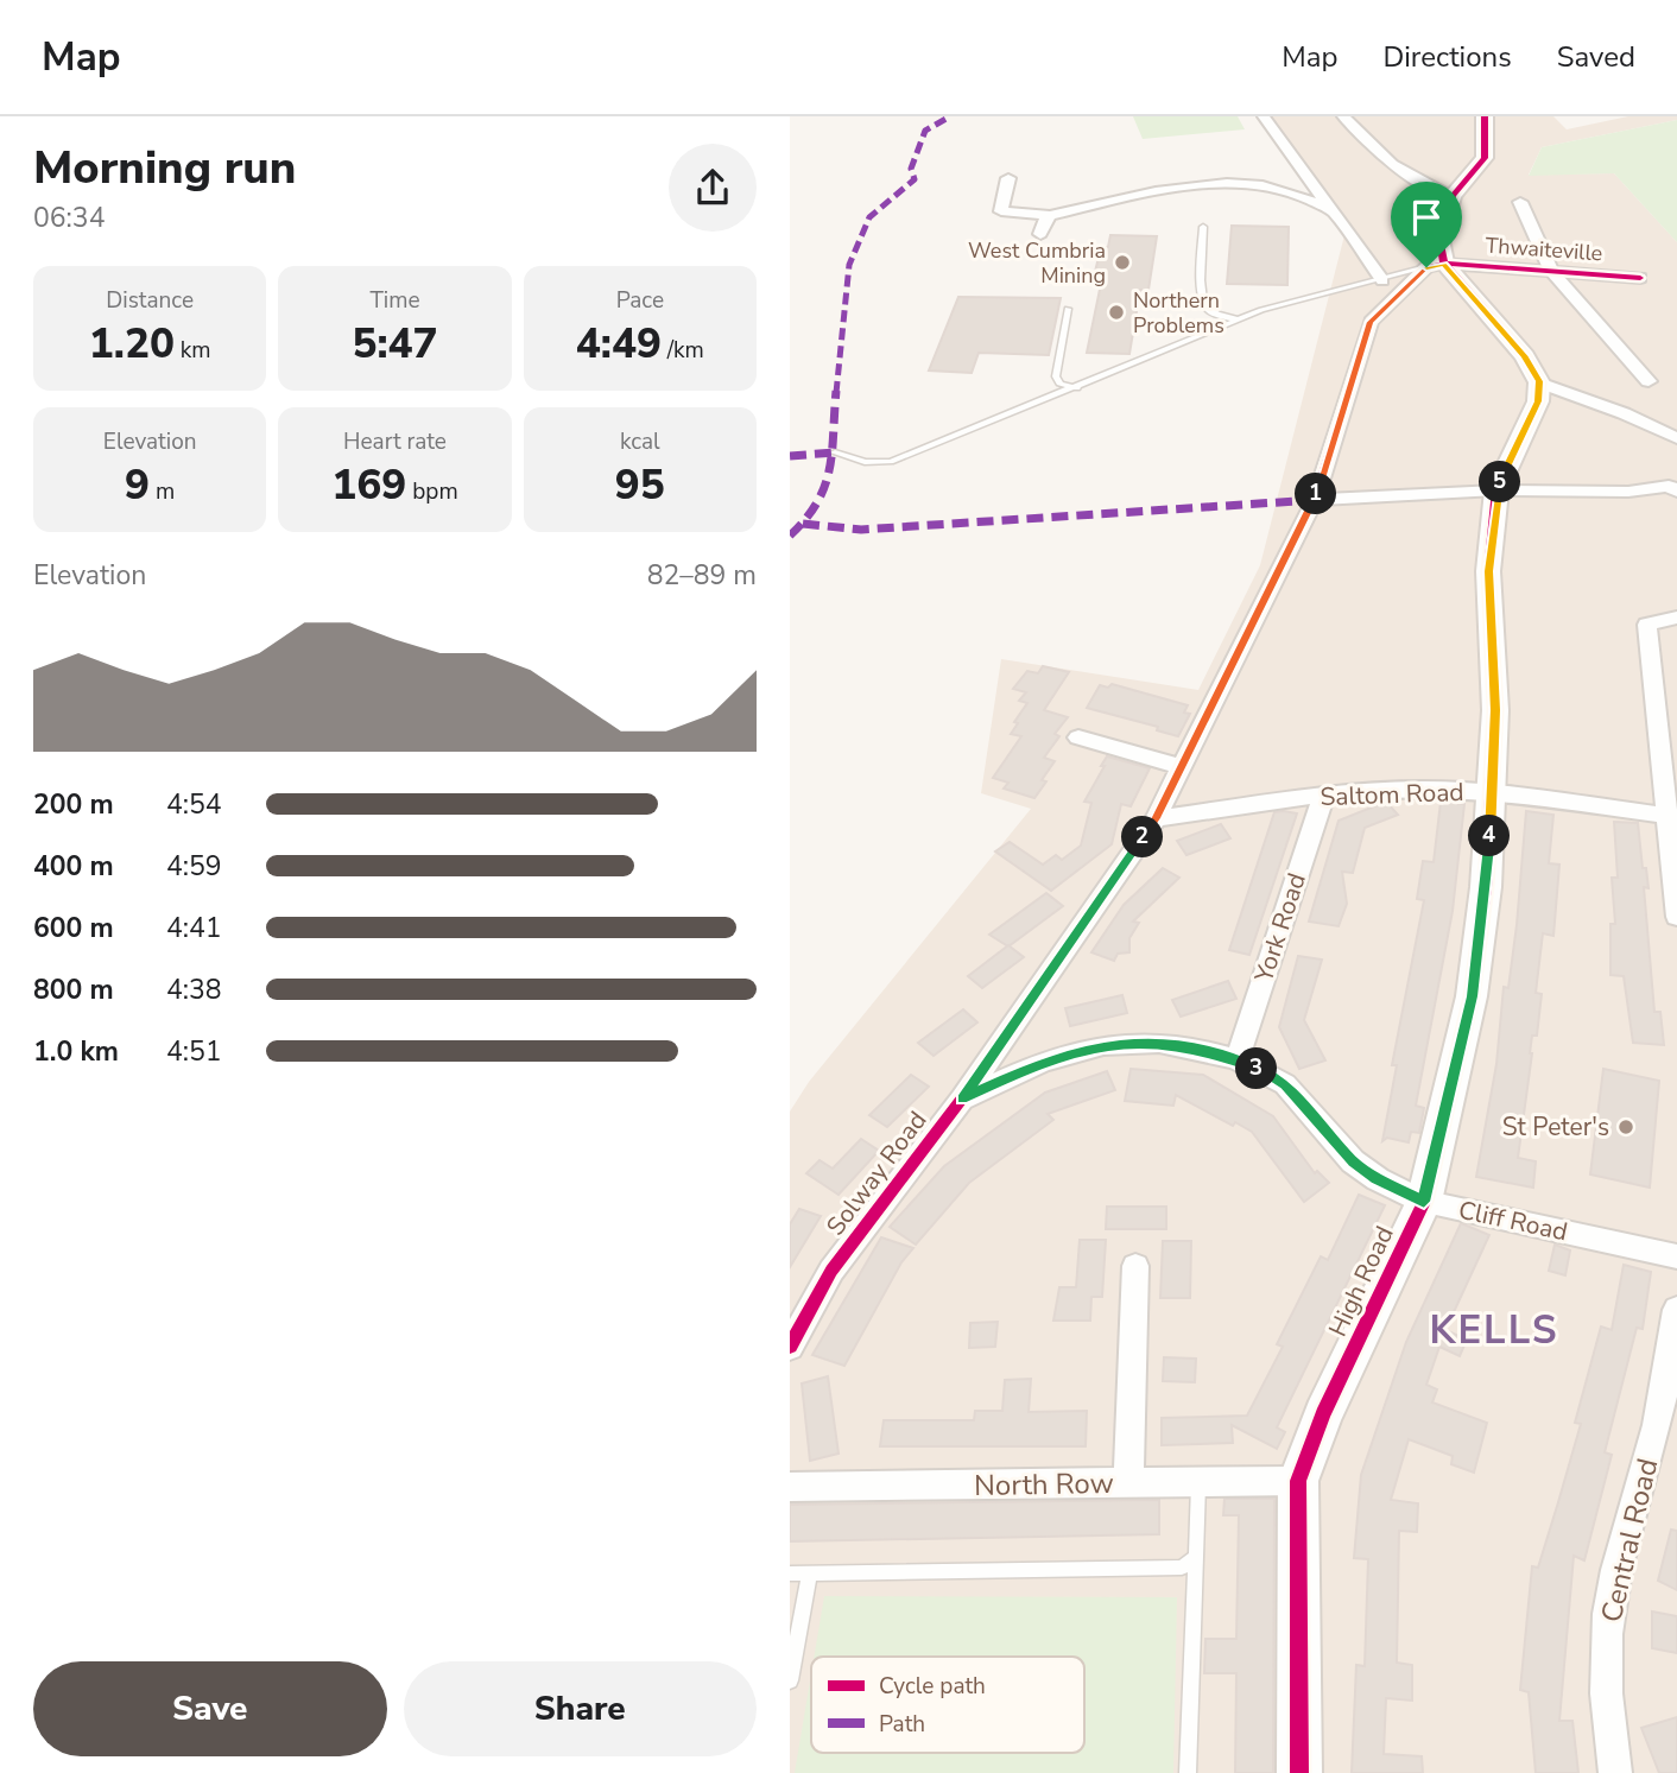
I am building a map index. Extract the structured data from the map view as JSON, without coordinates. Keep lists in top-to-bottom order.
{
  "streets": {
    "street": [
      "Thwaiteville",
      "Saltom Road",
      "York Road",
      "Solway Road",
      "Cliff Road",
      "High Road",
      "North Row",
      "Central Road"
    ]
  },
  "crossings": [
    ["Thwaiteville", "Solway Road"],
    ["Saltom Road", "York Road"],
    ["Saltom Road", "Solway Road"],
    ["Saltom Road", "High Road"],
    ["York Road", "Cliff Road"],
    ["Solway Road", "Cliff Road"],
    ["Cliff Road", "High Road"],
    ["High Road", "North Row"]
  ],
  "districts": ["KELLS"],
  "places": ["West Cumbria Mining", "Northern Problems", "St Peter's"],
  "legend": ["Cycle path", "Path"],
  "page": {
    "header": "Map",
    "nav": ["Map", "Directions", "Saved"],
    "heading": ["Morning run", "06:34"],
    "stats": [
      ["Distance", "1.20 km"],
      ["Time", "5:47"],
      ["Pace", "4:49 /km"],
      ["Elevation", "9 m"],
      ["Heart rate", "169 bpm"],
      ["kcal", "95"]
    ],
    "pins": [
      "5",
      "1",
      "4",
      "2",
      "3"
    ],
    "chart": ["Elevation", "82–89 m"],
    "list": [
      {
        "name": "200 m",
        "note": "4:54"
      },
      {
        "name": "400 m",
        "note": "4:59"
      },
      {
        "name": "600 m",
        "note": "4:41"
      },
      {
        "name": "800 m",
        "note": "4:38"
      },
      {
        "name": "1.0 km",
        "note": "4:51"
      }
    ],
    "buttons": ["Save", "Share"]
  }
}
